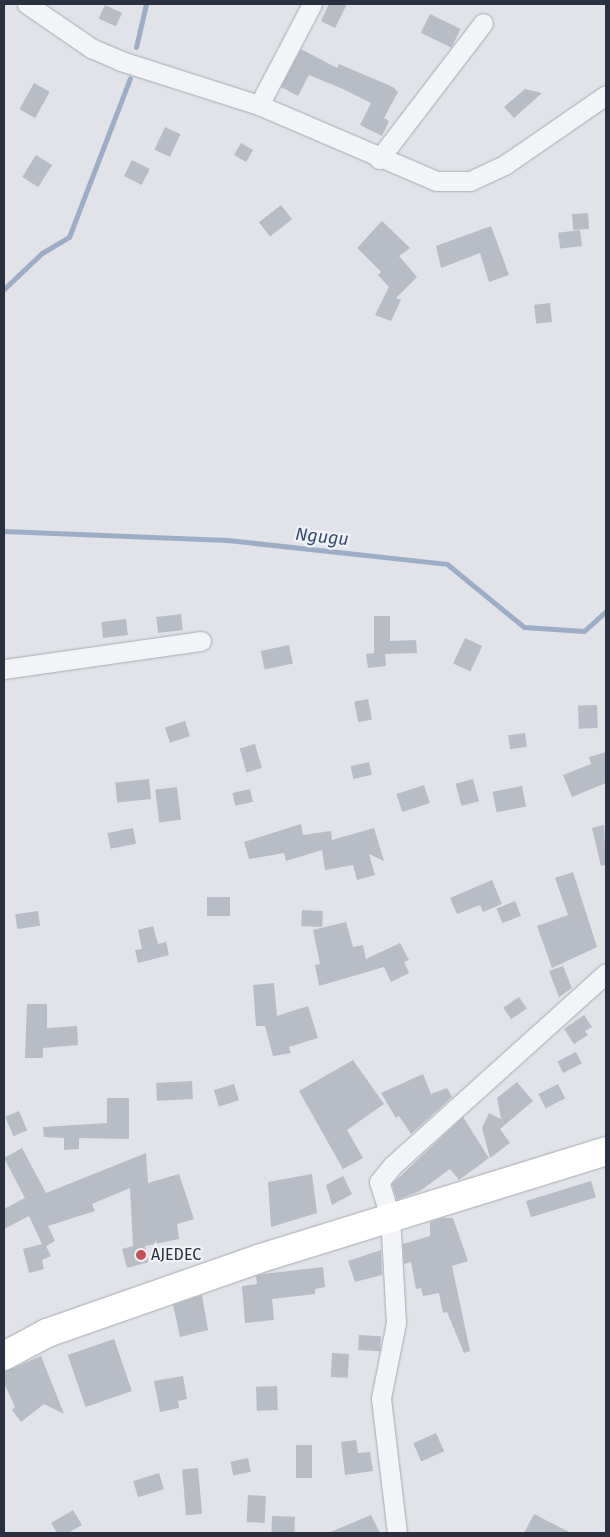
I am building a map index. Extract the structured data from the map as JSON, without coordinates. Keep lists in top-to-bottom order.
{
  "water": ["Ngugu"],
  "places": ["AJEDEC"]
}
